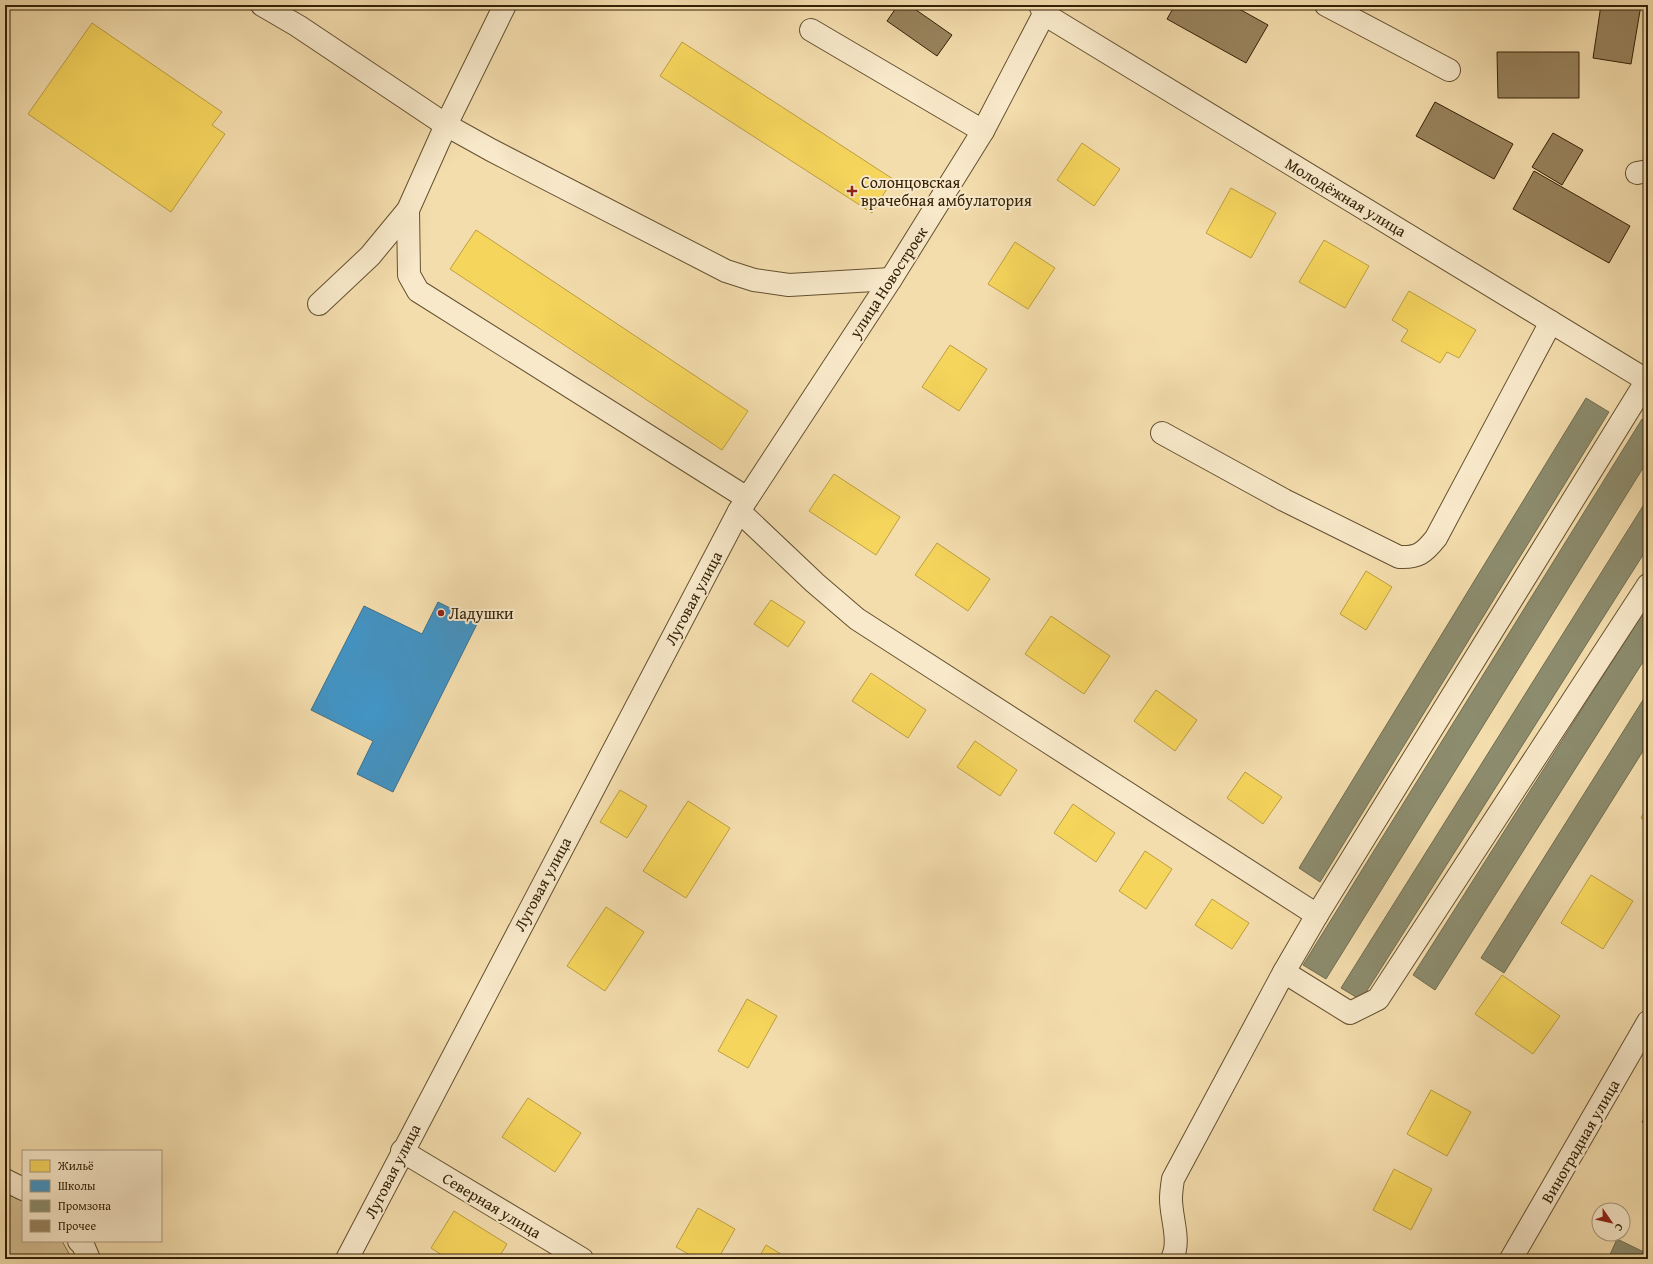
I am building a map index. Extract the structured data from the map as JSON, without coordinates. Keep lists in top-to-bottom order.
{
  "streets": {
    "street": [
      "Молодёжная улица",
      "улица Новостроек",
      "Луговая улица",
      "Виноградная улица",
      "Северная улица"
    ]
  },
  "crossings": [
    ["Молодёжная улица", "улица Новостроек"],
    ["улица Новостроек", "Луговая улица"],
    ["Луговая улица", "Северная улица"]
  ],
  "places": {
    "health": ["Солонцовская врачебная амбулатория"],
    "other": ["Ладушки"]
  },
  "legend": [
    "Жильё",
    "Школы",
    "Промзона",
    "Прочее"
  ],
  "north": "bottom right"
}
